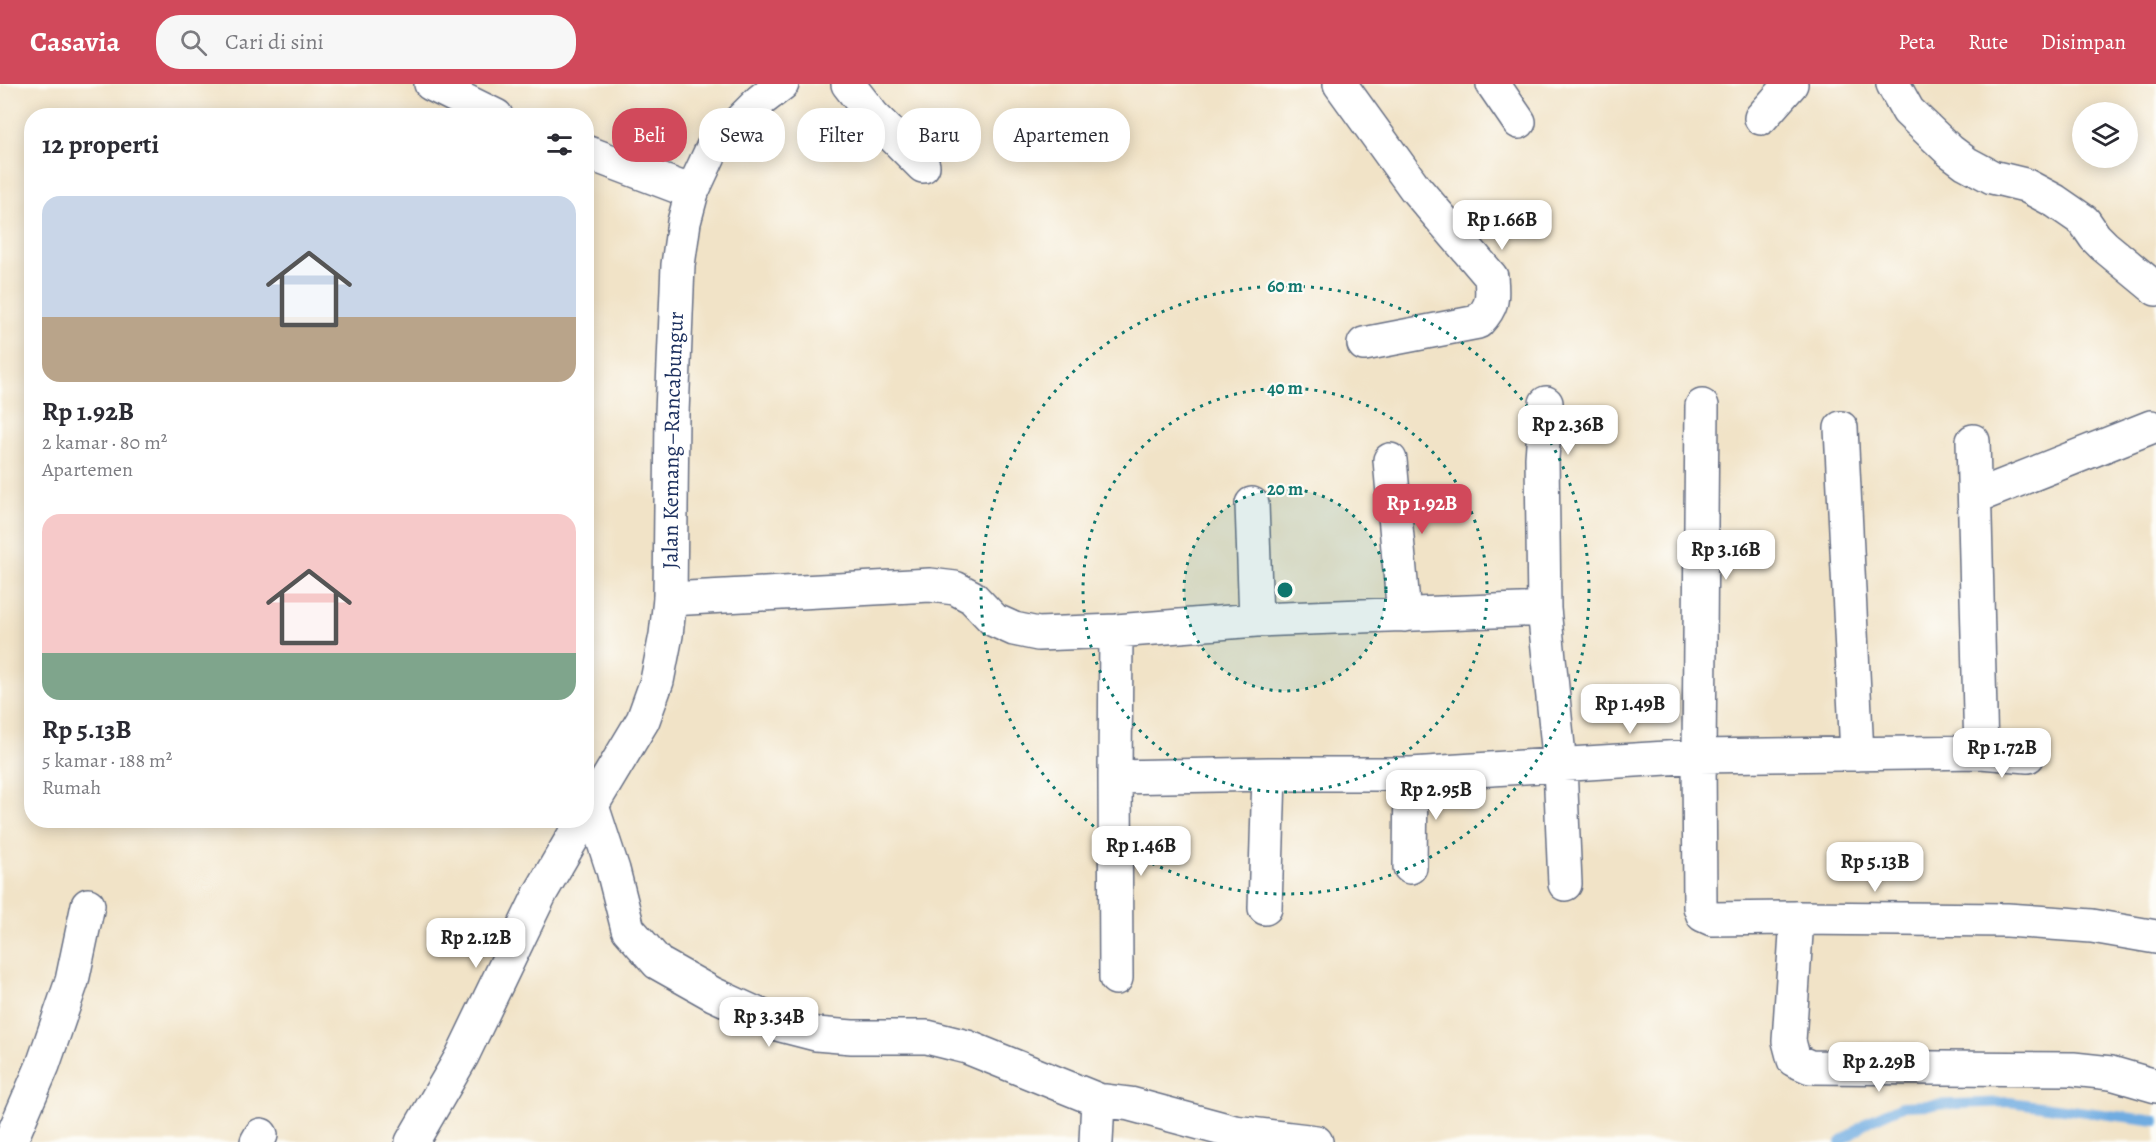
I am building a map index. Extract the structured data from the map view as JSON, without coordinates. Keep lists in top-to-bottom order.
{
  "streets": {
    "street": ["Jalan Kemang–Rancabungur"]
  },
  "page": {
    "header": "Casavia",
    "search": "Cari di sini",
    "nav": ["Peta", "Rute", "Disimpan"],
    "chip": [
      "Beli",
      "Sewa",
      "Filter",
      "Baru",
      "Apartemen"
    ],
    "heading": "12 properti",
    "list": [
      {
        "name": "Rp 1.92B",
        "note": "2 kamar · 80 m² · Apartemen"
      },
      {
        "name": "Rp 5.13B",
        "note": "5 kamar · 188 m² · Rumah"
      }
    ],
    "price": [
      "Rp 1.66B",
      "Rp 2.36B",
      "Rp 1.92B",
      "Rp 3.16B",
      "Rp 1.49B",
      "Rp 1.72B",
      "Rp 2.95B",
      "Rp 1.46B",
      "Rp 5.13B",
      "Rp 2.12B",
      "Rp 3.34B",
      "Rp 2.29B"
    ]
  },
  "rings": ["60 m", "40 m", "20 m"]
}
